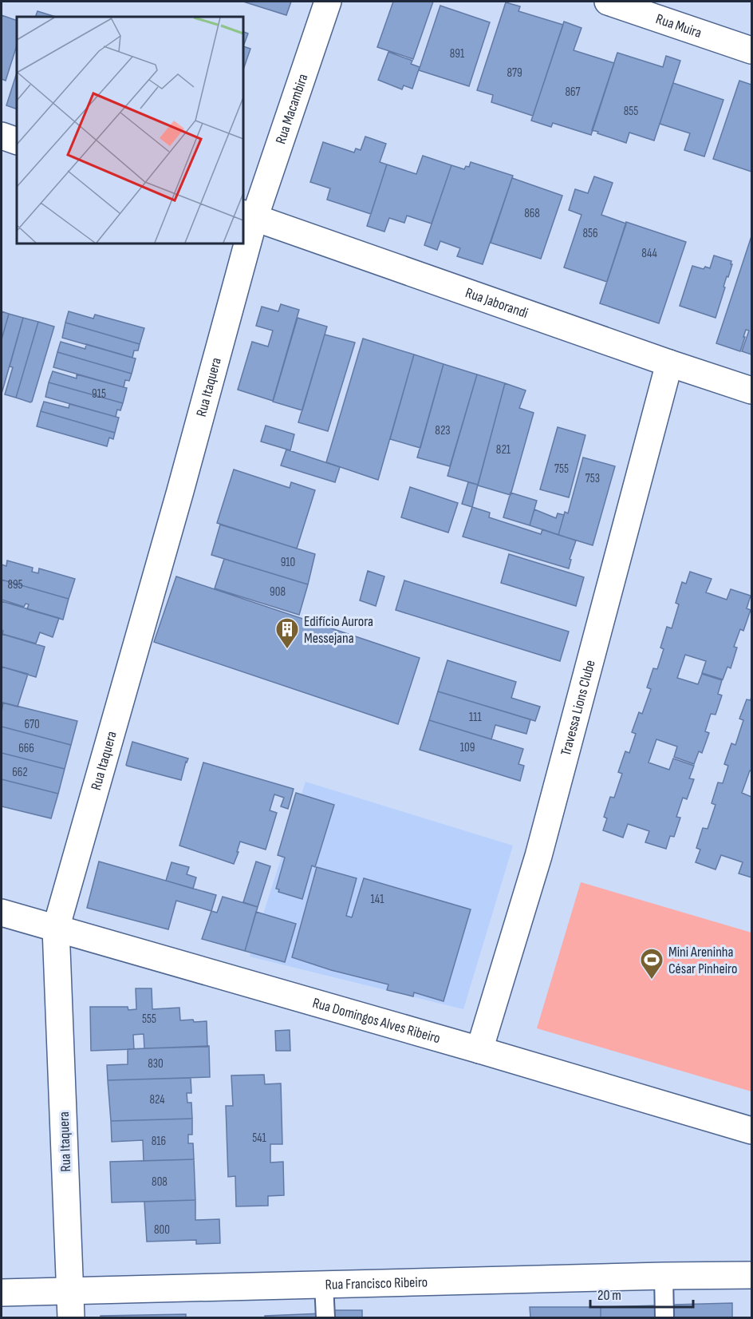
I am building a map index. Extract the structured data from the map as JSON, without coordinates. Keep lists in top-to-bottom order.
{
  "streets": {
    "street": [
      "Rua Muira",
      "Rua Macambira",
      "Rua Jaborandi",
      "Rua Itaquera",
      "Travessa Lions Clube",
      "Rua Domingos Alves Ribeiro",
      "Rua Francisco Ribeiro"
    ]
  },
  "crossings": [
    ["Rua Macambira", "Rua Jaborandi"],
    ["Rua Macambira", "Rua Itaquera"],
    ["Rua Jaborandi", "Rua Itaquera"],
    ["Rua Jaborandi", "Travessa Lions Clube"],
    ["Rua Itaquera", "Rua Domingos Alves Ribeiro"],
    ["Rua Itaquera", "Rua Francisco Ribeiro"],
    ["Travessa Lions Clube", "Rua Domingos Alves Ribeiro"]
  ],
  "places": {
    "building": ["Edifício Aurora Messejana"],
    "sports": ["Mini Areninha César Pinheiro"]
  },
  "house_numbers": [
    "891",
    "879",
    "867",
    "855",
    "868",
    "856",
    "844",
    "915",
    "823",
    "821",
    "755",
    "753",
    "910",
    "895",
    "908",
    "111",
    "670",
    "109",
    "666",
    "662",
    "141",
    "555",
    "830",
    "824",
    "541",
    "816",
    "808",
    "800"
  ],
  "scale_bar": "20 m"
}
